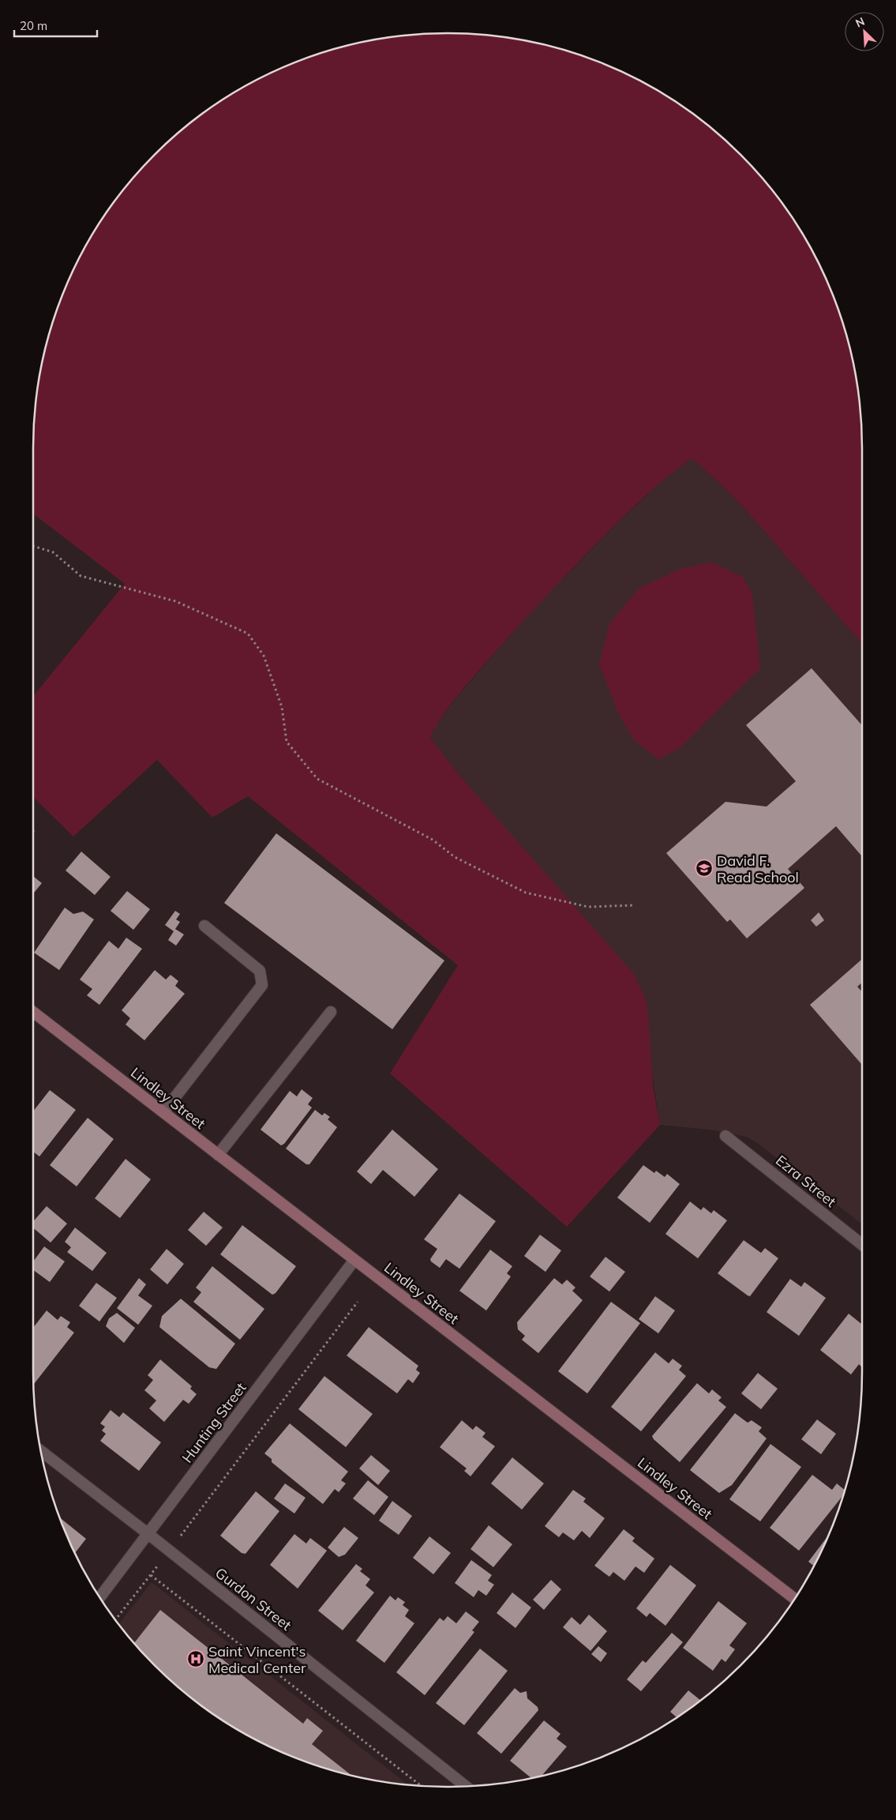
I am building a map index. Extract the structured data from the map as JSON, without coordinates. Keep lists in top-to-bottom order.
{
  "streets": {
    "main road": ["Lindley Street"],
    "street": ["Ezra Street", "Hunting Street", "Gurdon Street"]
  },
  "crossings": [
    ["Lindley Street", "Hunting Street"],
    ["Hunting Street", "Gurdon Street"]
  ],
  "places": {
    "school or university": ["David F. Read School"],
    "hospital": ["Saint Vincent's Medical Center"]
  },
  "scale_bar": "20 m",
  "north": "top left"
}
